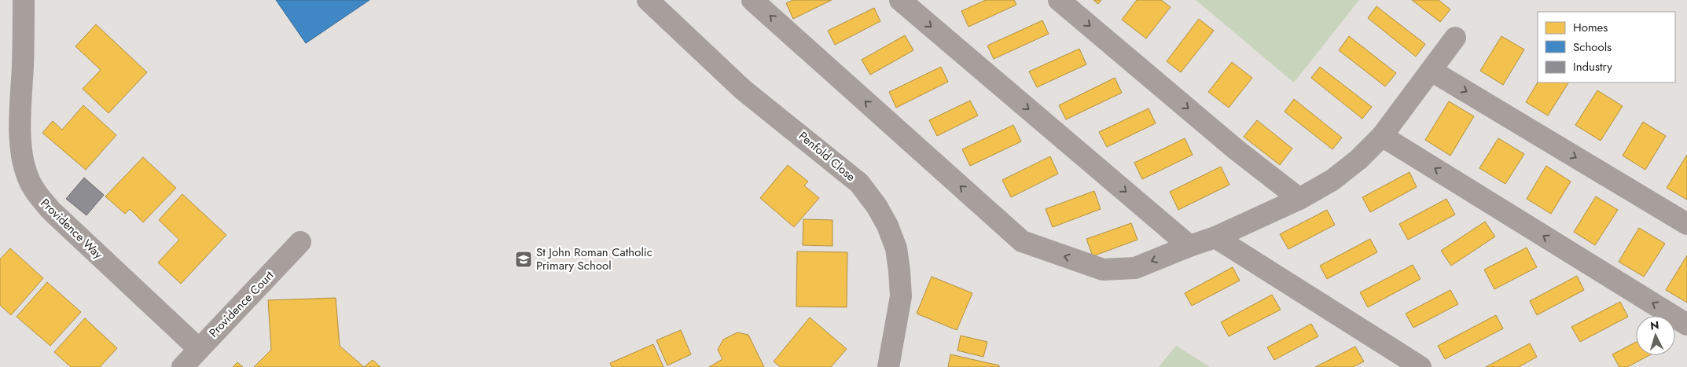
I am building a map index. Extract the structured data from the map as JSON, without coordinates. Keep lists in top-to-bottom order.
{
  "streets": {
    "street": ["Penfold Close", "Providence Way", "Providence Court"]
  },
  "crossings": [
    ["Providence Way", "Providence Court"]
  ],
  "places": {
    "school or university": ["St John Roman Catholic Primary School"]
  },
  "legend": ["Homes", "Schools", "Industry"],
  "north": "top"
}
